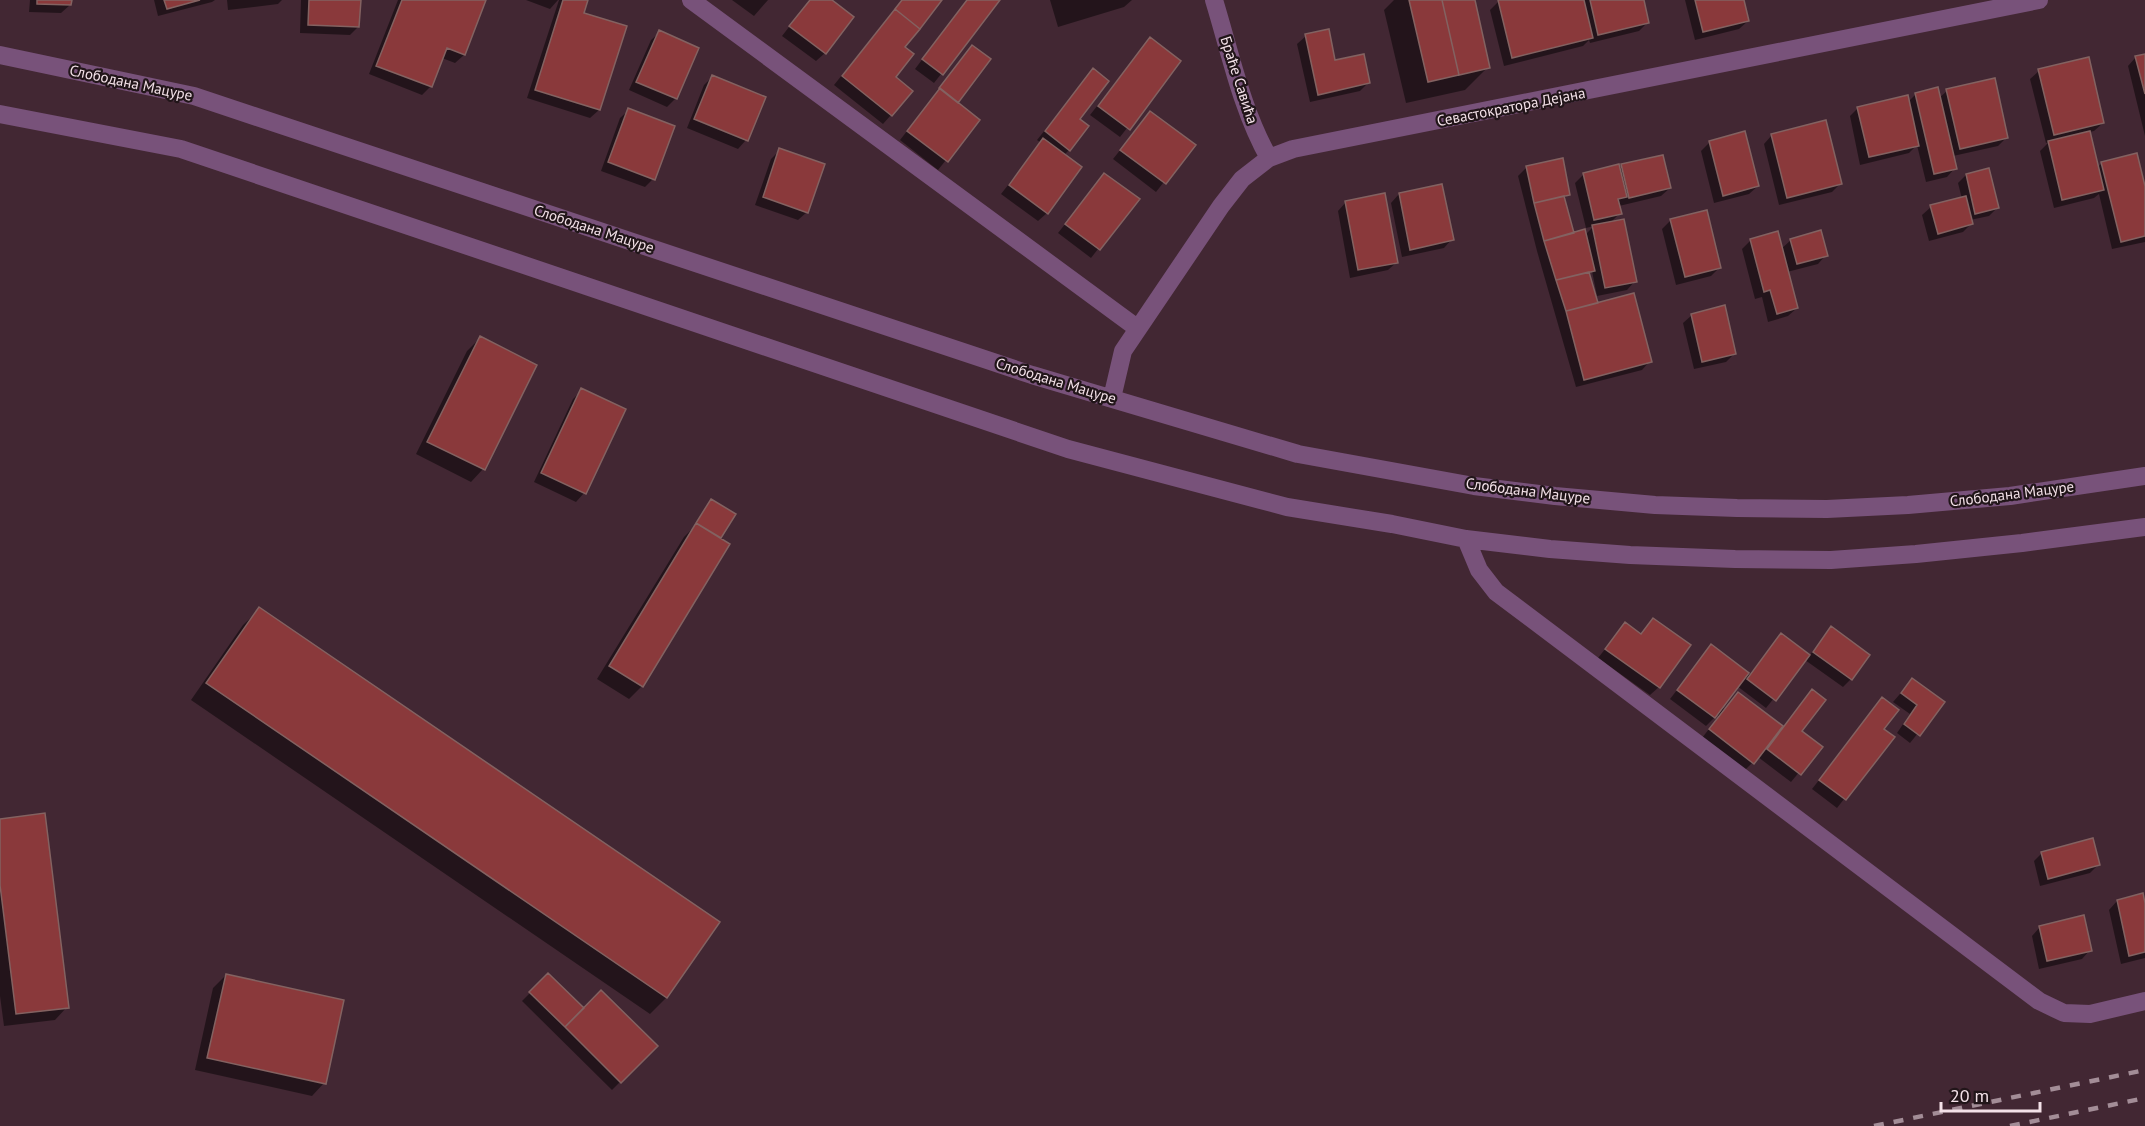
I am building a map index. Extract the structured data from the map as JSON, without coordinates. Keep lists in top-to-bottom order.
{
  "streets": {
    "street": ["Браће Савића", "Слободана Мацуре", "Севастократора Дејана"]
  },
  "crossings": [
    ["Браће Савића", "Севастократора Дејана"],
    ["Слободана Мацуре", "Севастократора Дејана"]
  ],
  "scale_bar": "20 m"
}
